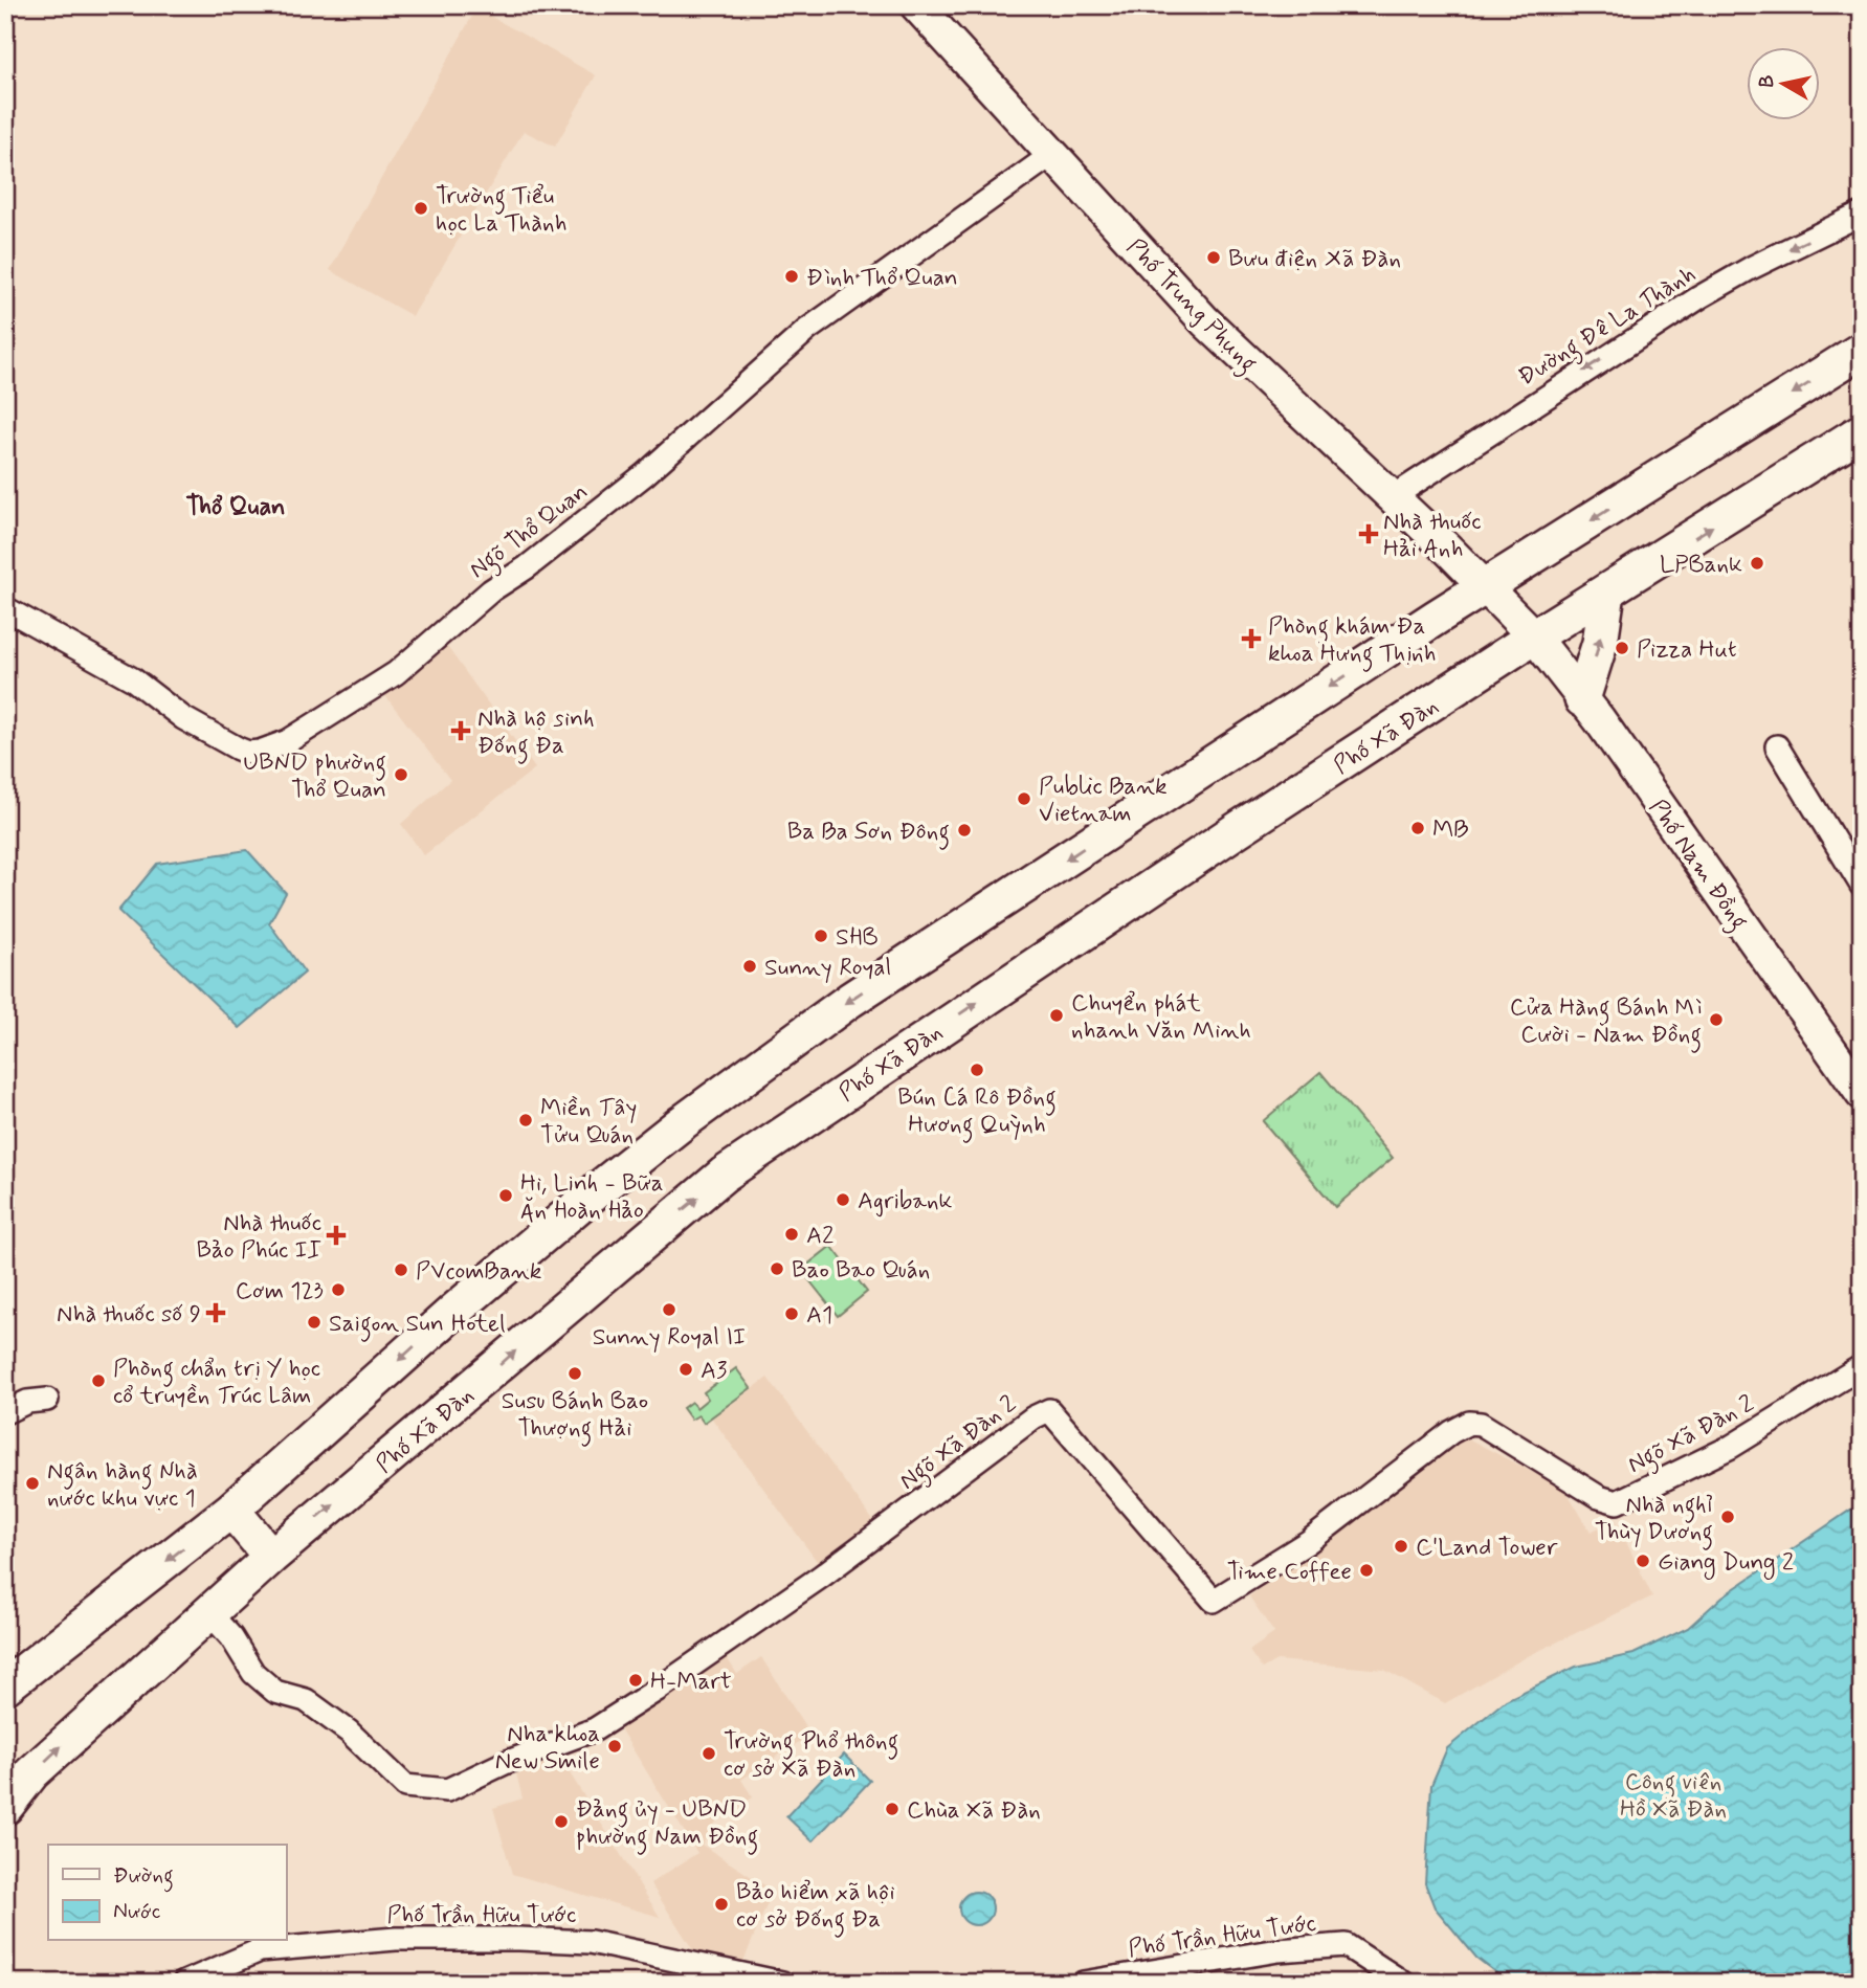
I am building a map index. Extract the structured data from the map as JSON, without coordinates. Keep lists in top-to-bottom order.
{
  "streets": {
    "main road": ["Phố Xã Đàn"],
    "street": [
      "Phố Trung Phụng",
      "Đường Đê La Thành",
      "Ngõ Thổ Quan",
      "Phố Nam Đồng",
      "Ngõ Xã Đàn 2",
      "Phố Trần Hữu Tước"
    ]
  },
  "crossings": [
    ["Phố Trung Phụng", "Đường Đê La Thành"],
    ["Phố Trung Phụng", "Ngõ Thổ Quan"],
    ["Phố Trung Phụng", "Phố Xã Đàn"],
    ["Phố Trung Phụng", "Phố Nam Đồng"],
    ["Phố Xã Đàn", "Phố Nam Đồng"],
    ["Phố Xã Đàn", "Ngõ Xã Đàn 2"]
  ],
  "one_way": ["Đường Đê La Thành"],
  "districts": ["Thổ Quan"],
  "parks": ["Công viên Hồ Xã Đàn"],
  "places": {
    "other": [
      "Trường Tiểu học La Thành",
      "Bưu điện Xã Đàn",
      "Đình Thổ Quan",
      "LPBank",
      "Pizza Hut",
      "UBND phường Thổ Quan",
      "Public Bank Vietnam",
      "MB",
      "Ba Ba Sơn Đông",
      "SHB",
      "Sunny Royal",
      "Chuyển phát nhanh Văn Minh",
      "Cửa Hàng Bánh Mì Cười - Nam Đồng",
      "Bún Cá Rô Đồng Hương Quỳnh",
      "Miền Tây Tửu Quán",
      "Hi, Linh - Bữa Ăn Hoàn Hảo",
      "Agribank",
      "A2",
      "Bao Bao Quán",
      "PVcomBank",
      "Cơm 123",
      "Sunny Royal II",
      "A1",
      "Saigon Sun Hotel",
      "A3",
      "Susu Bánh Bao Thượng Hải",
      "Phòng chẩn trị Y học cổ truyền Trúc Lâm",
      "Ngân hàng Nhà nước khu vực 1",
      "Nhà nghỉ Thùy Dương",
      "C'Land Tower",
      "Giang Dung 2",
      "Time Coffee",
      "H-Mart",
      "Nha khoa New Smile",
      "Trường Phổ thông cơ sở Xã Đàn",
      "Chùa Xã Đàn",
      "Đảng ủy - UBND phường Nam Đồng",
      "Bảo hiểm xã hội cơ sở Đống Đa"
    ],
    "health": [
      "Nhà thuốc Hải Anh",
      "Phòng khám Đa khoa Hưng Thịnh",
      "Nhà hộ sinh Đống Đa",
      "Nhà thuốc Bảo Phúc II",
      "Nhà thuốc số 9"
    ]
  },
  "legend": ["Đường", "Nước"],
  "north": "left"
}
